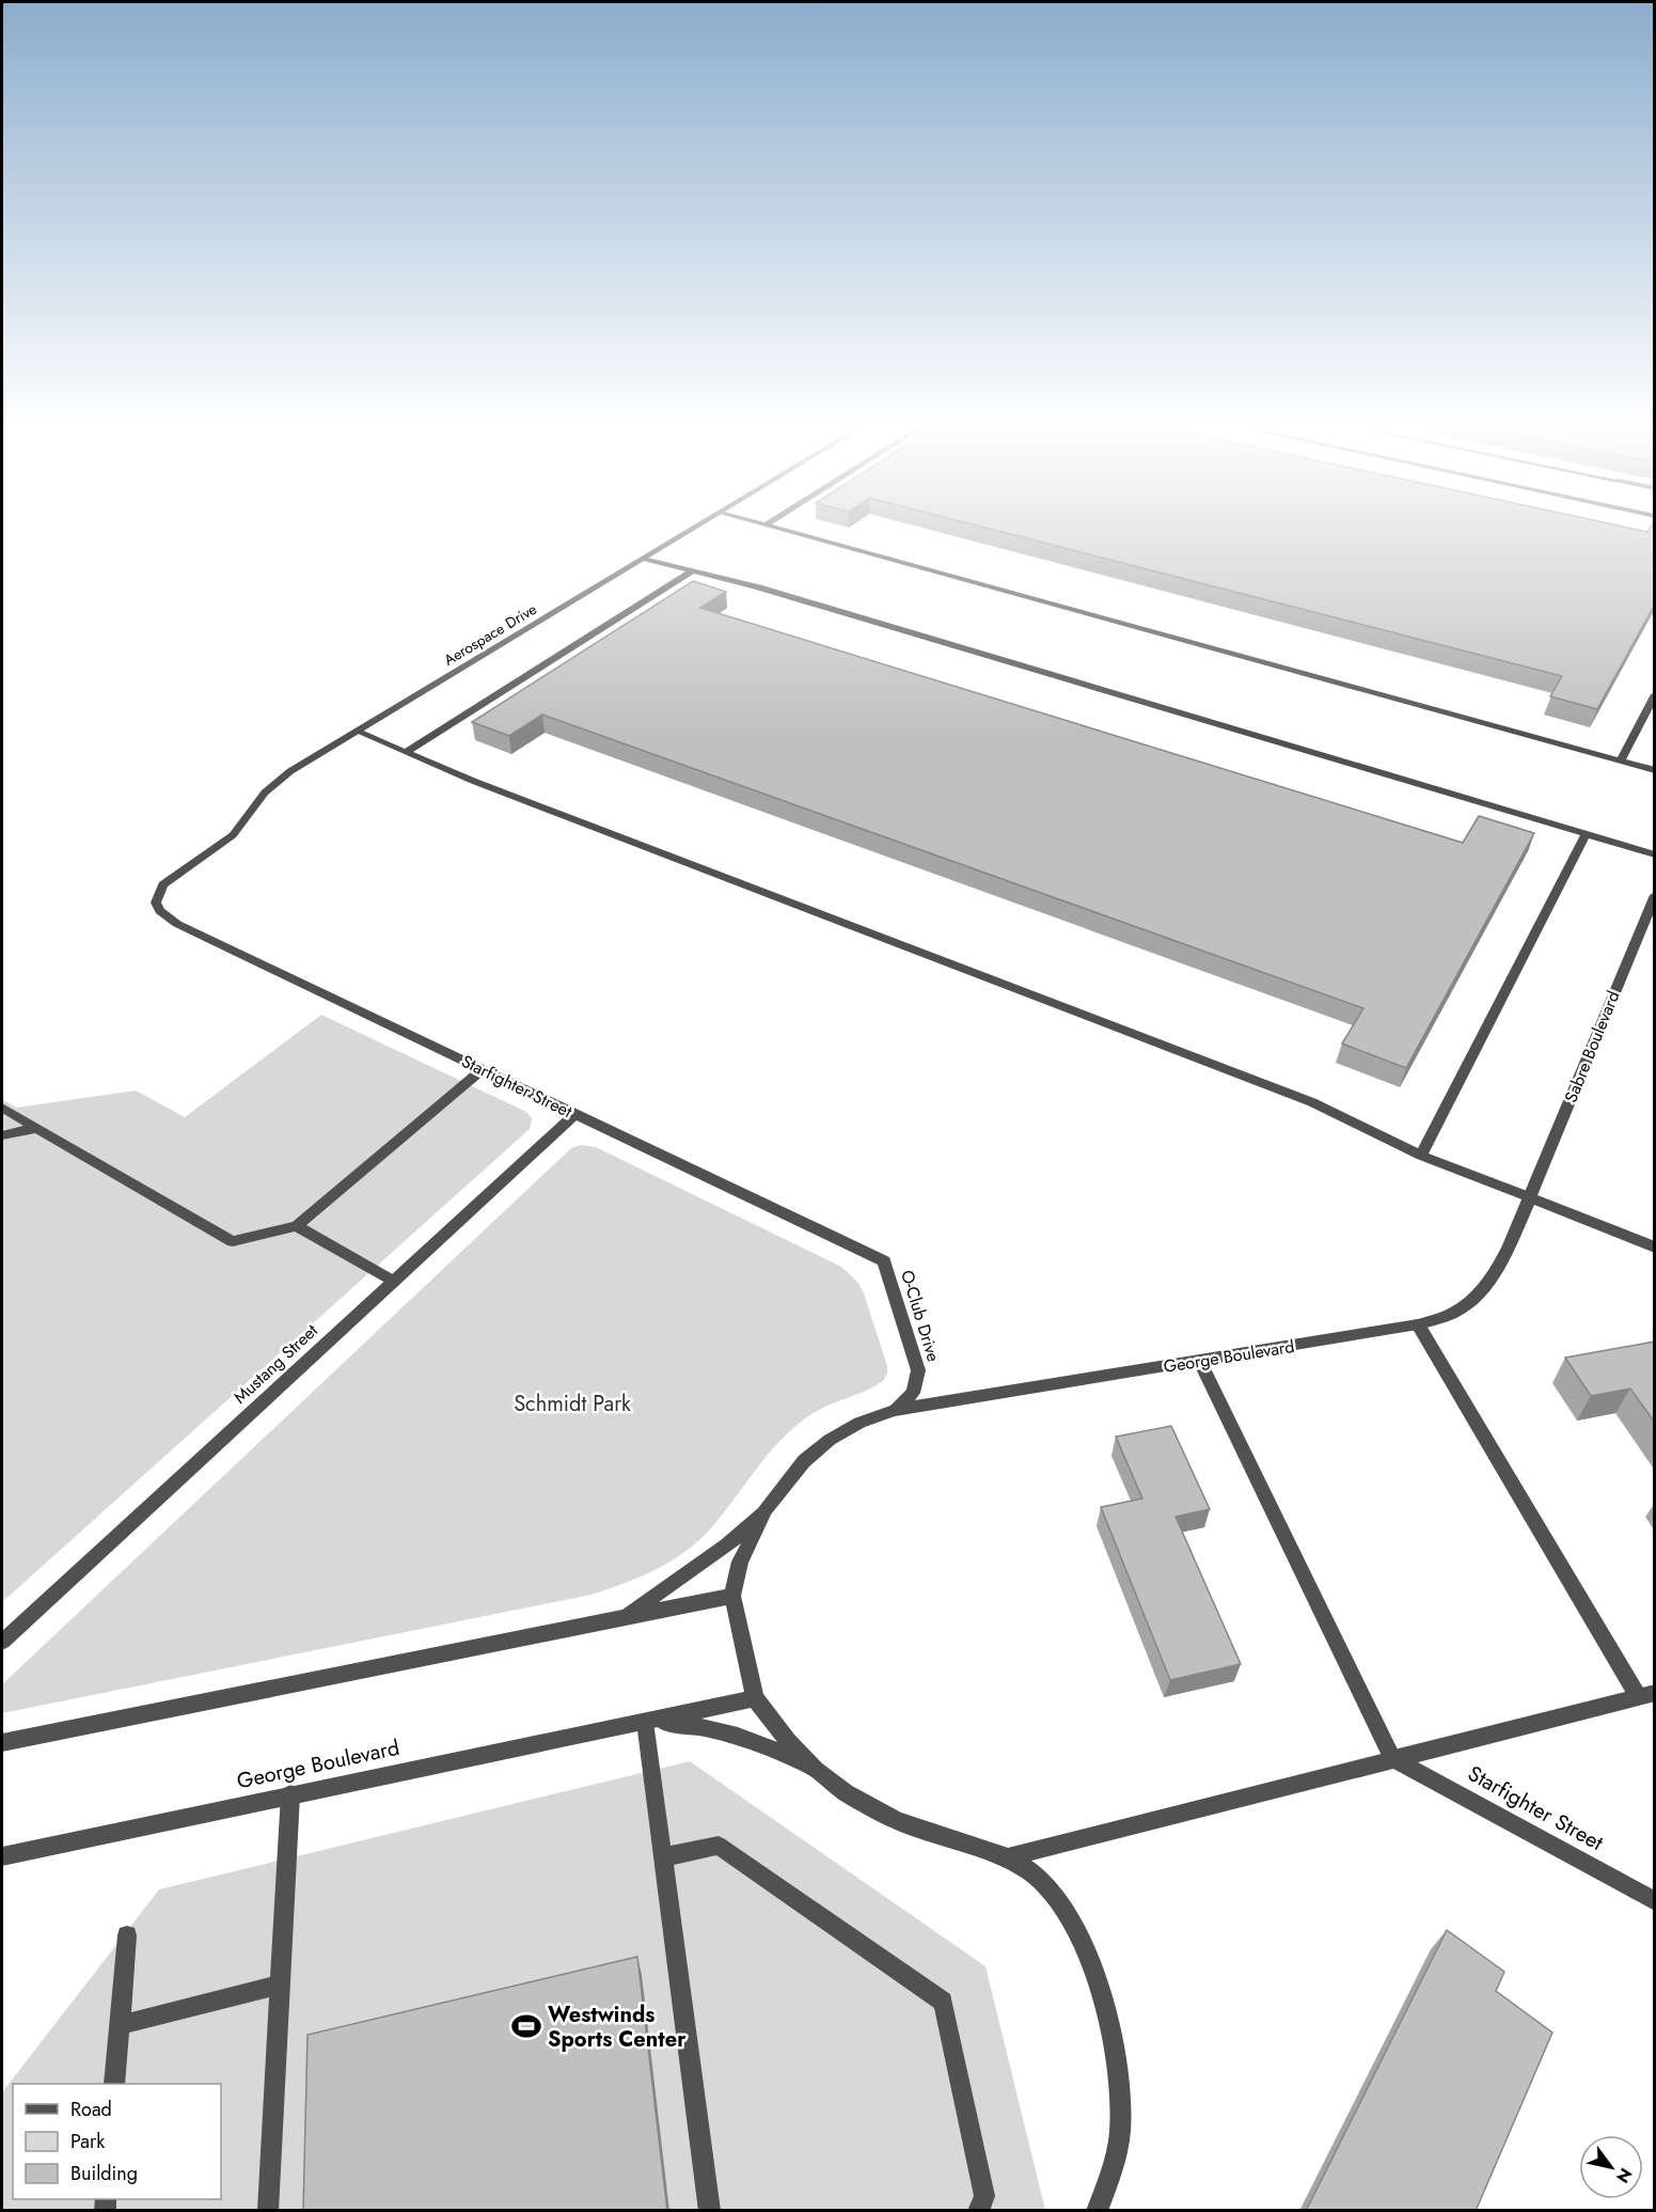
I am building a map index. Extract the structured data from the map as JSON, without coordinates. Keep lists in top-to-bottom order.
{
  "streets": {
    "street": [
      "Aerospace Drive",
      "Sabre Boulevard",
      "Starfighter Street",
      "O-Club Drive",
      "George Boulevard",
      "Mustang Street"
    ]
  },
  "crossings": [
    ["Aerospace Drive", "Starfighter Street"],
    ["Sabre Boulevard", "George Boulevard"],
    ["Starfighter Street", "O-Club Drive"],
    ["Starfighter Street", "Mustang Street"],
    ["O-Club Drive", "George Boulevard"]
  ],
  "parks": ["Schmidt Park"],
  "places": {
    "sports": ["Westwinds Sports Center"]
  },
  "legend": ["Road", "Park", "Building"],
  "north": "bottom right"
}
